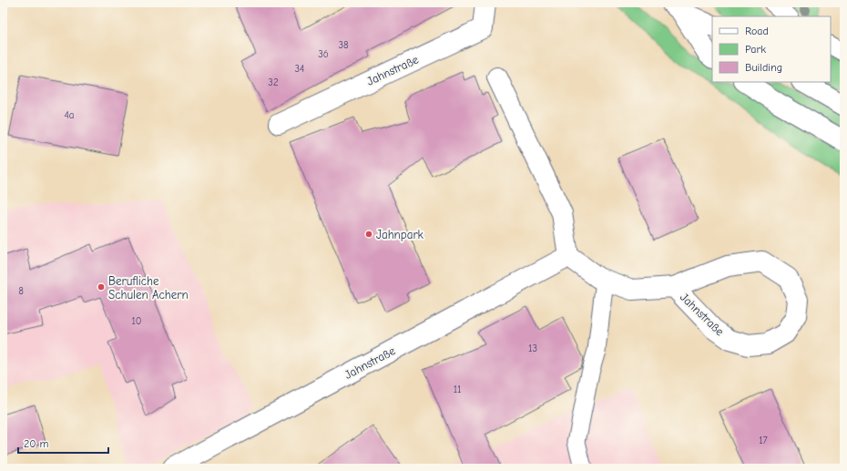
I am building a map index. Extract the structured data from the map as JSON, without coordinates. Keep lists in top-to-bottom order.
{
  "streets": {
    "street": ["Jahnstraße"]
  },
  "places": ["Jahnpark", "Berufliche Schulen Achern"],
  "house_numbers": [
    "38",
    "36",
    "34",
    "32",
    "4a",
    "8",
    "10",
    "13",
    "11",
    "17"
  ],
  "legend": ["Road", "Park", "Building"],
  "scale_bar": "20 m"
}
